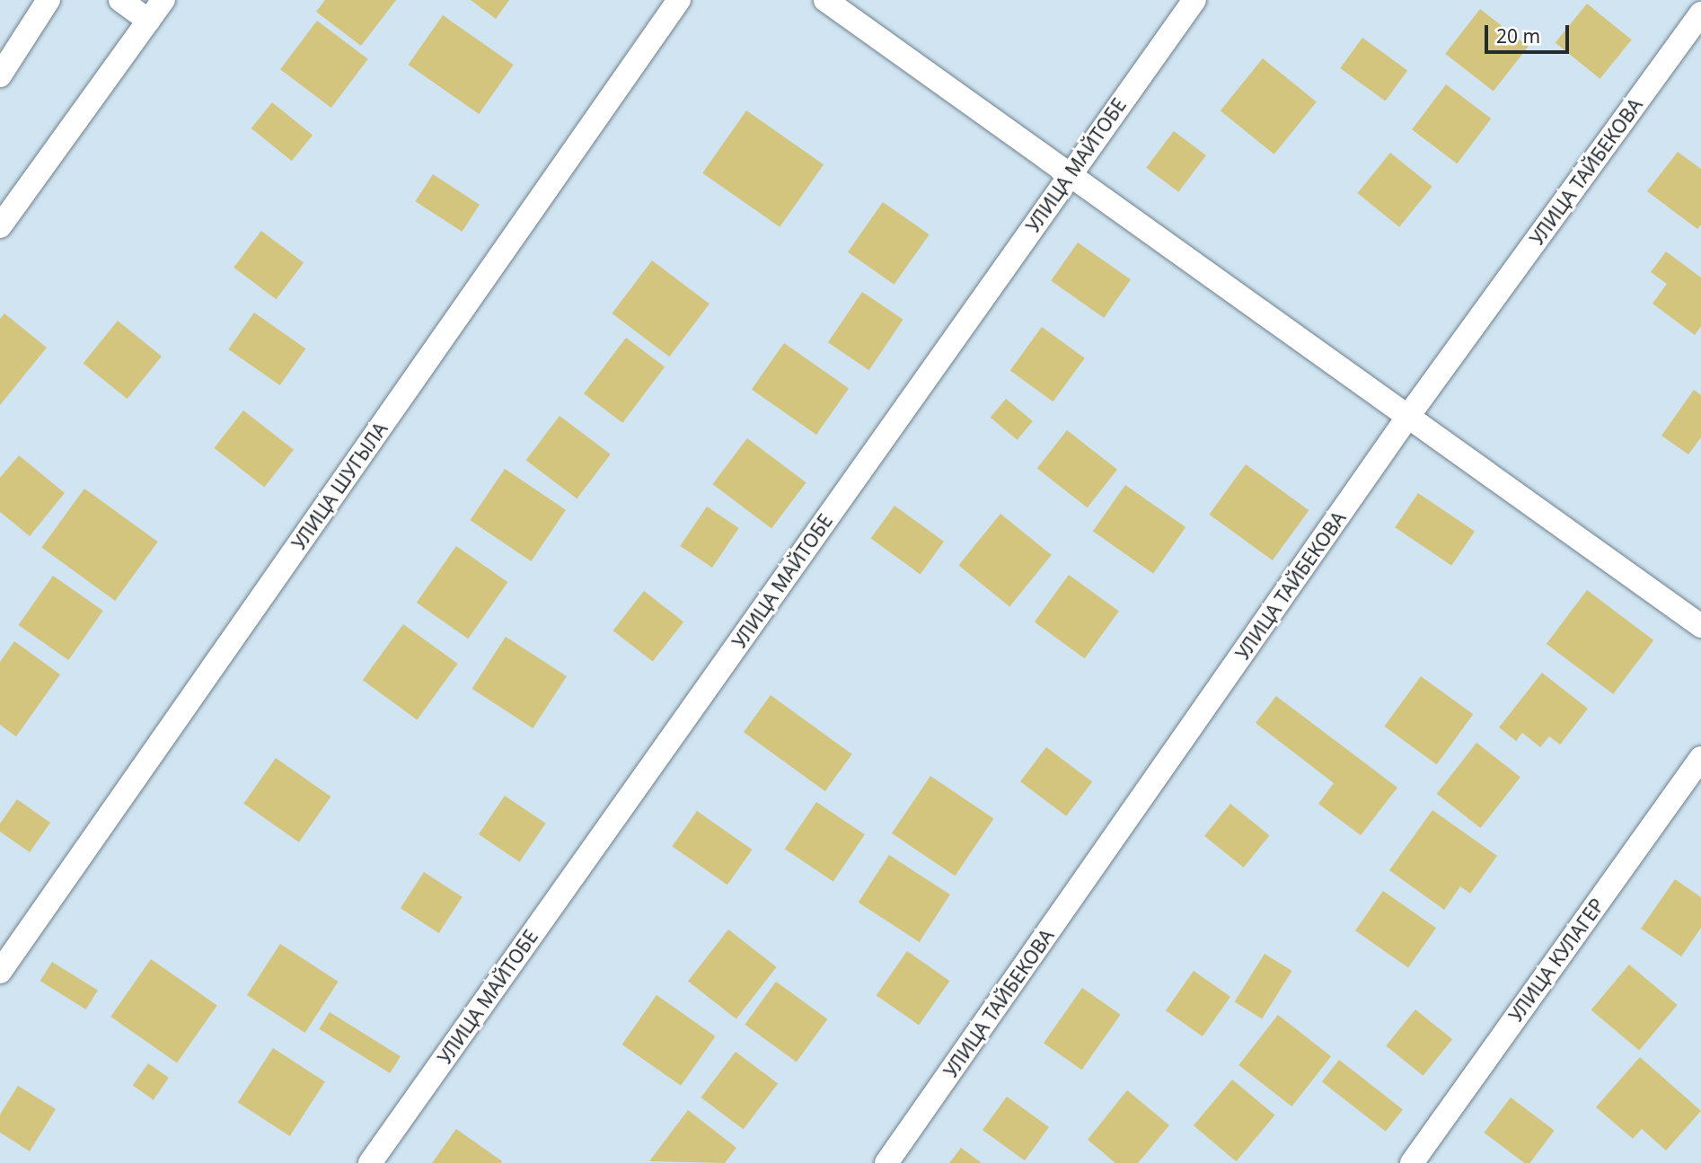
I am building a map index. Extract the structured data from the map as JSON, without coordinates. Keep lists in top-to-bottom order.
{
  "streets": {
    "street": [
      "УЛИЦА МАЙТОБЕ",
      "УЛИЦА ТАЙБЕКОВА",
      "УЛИЦА ШУГЫЛА",
      "УЛИЦА КУЛАГЕР"
    ]
  },
  "scale_bar": "20 m"
}
